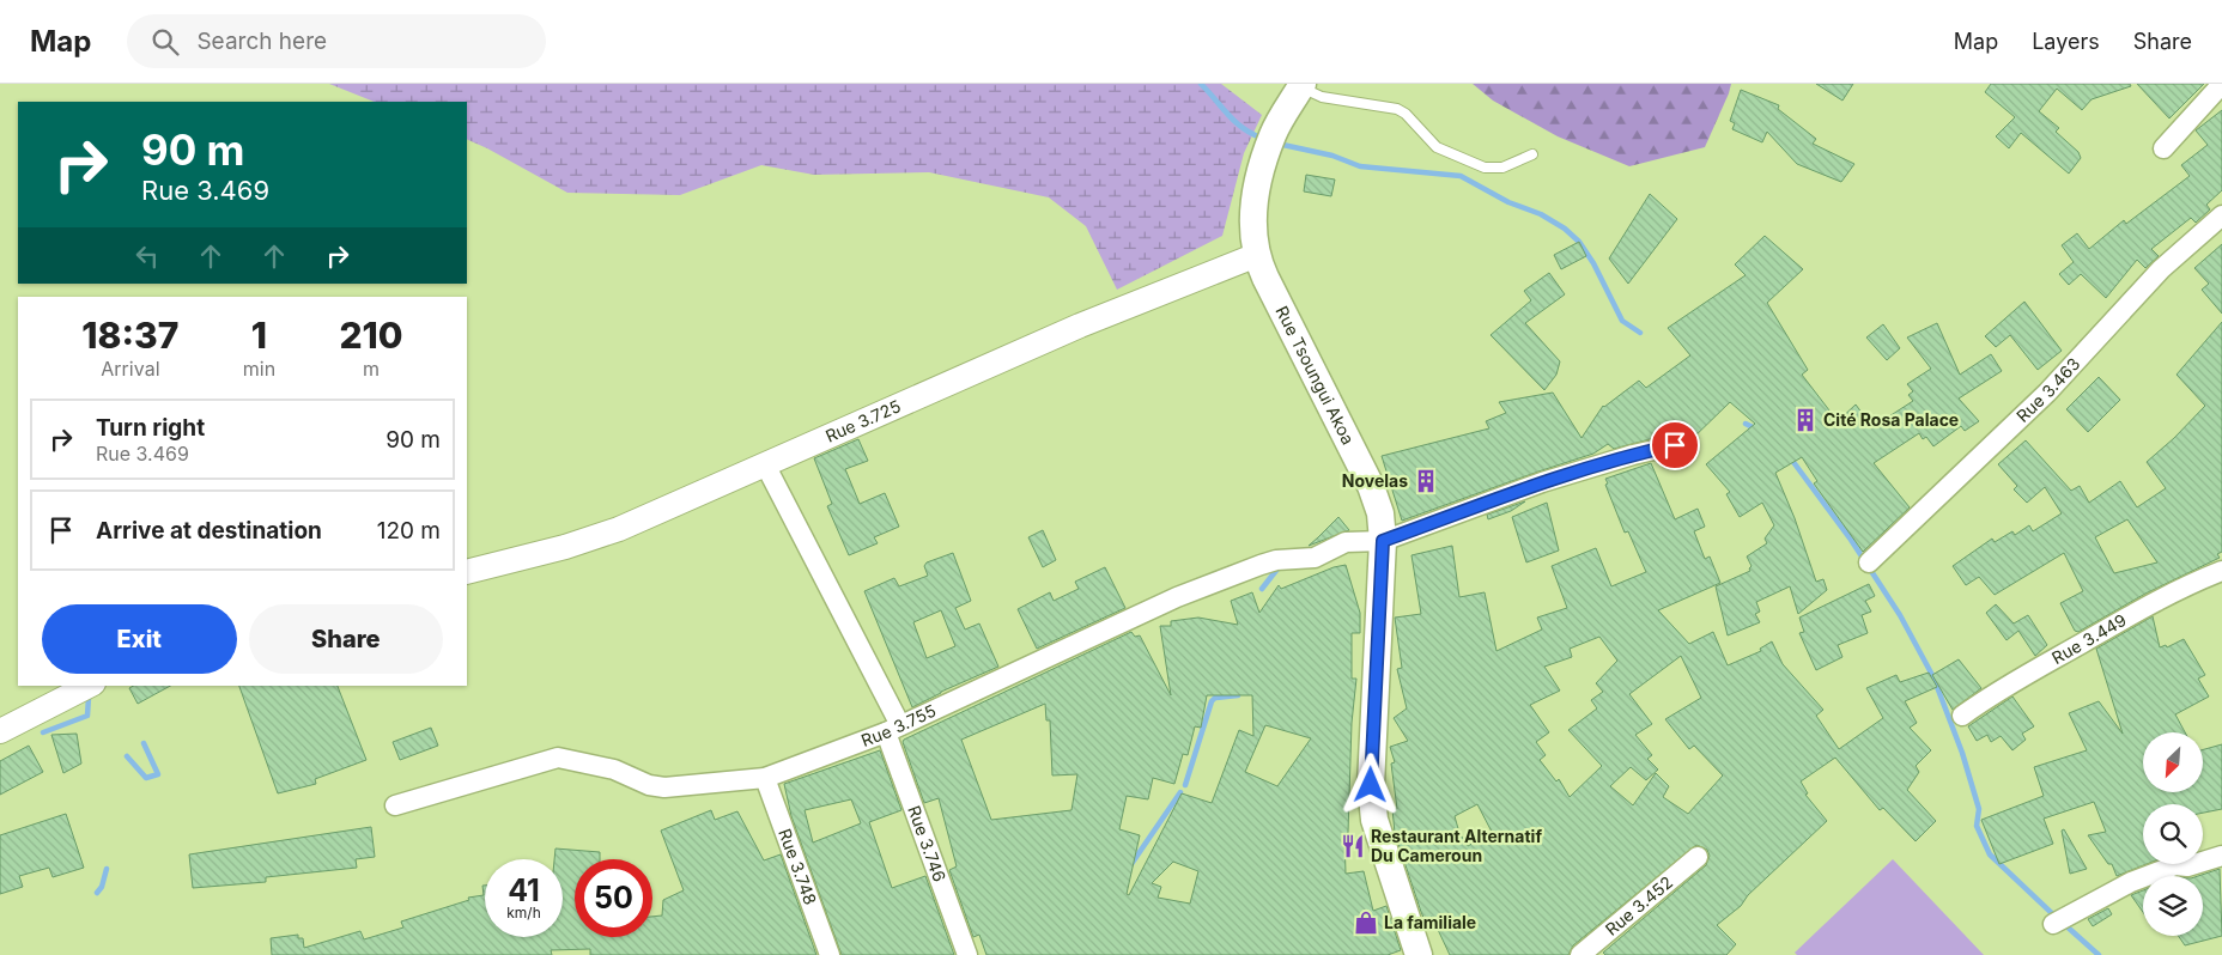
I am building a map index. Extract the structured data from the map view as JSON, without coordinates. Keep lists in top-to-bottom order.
{
  "streets": {
    "main road": ["Rue Tsoungui Akoa"],
    "street": [
      "Rue 3.463",
      "Rue 3.725",
      "Rue 3.449",
      "Rue 3.755",
      "Rue 3.746",
      "Rue 3.748",
      "Rue 3.452"
    ]
  },
  "crossings": [
    ["Rue Tsoungui Akoa", "Rue 3.725"],
    ["Rue Tsoungui Akoa", "Rue 3.755"],
    ["Rue 3.725", "Rue 3.746"],
    ["Rue 3.755", "Rue 3.746"],
    ["Rue 3.755", "Rue 3.748"]
  ],
  "places": {
    "building": ["Cité Rosa Palace", "Novelas"],
    "restaurant": ["Restaurant Alternatif Du Cameroun"],
    "shop": ["La familiale"]
  },
  "north": "bottom left",
  "page": {
    "header": "Map",
    "search": "Search here",
    "nav": ["Map", "Layers", "Share"],
    "turn": ["90 m", "Rue 3.469"],
    "eta": [
      "18:37",
      "Arrival",
      "1",
      "min",
      "210",
      "m"
    ],
    "list": [
      {
        "name": "Turn right",
        "note": "Rue 3.469",
        "value": "90 m"
      },
      {
        "name": "Arrive at destination",
        "value": "120 m"
      }
    ],
    "buttons": ["Exit", "Share"],
    "speed": "41 km/h",
    "limit": "50"
  }
}
